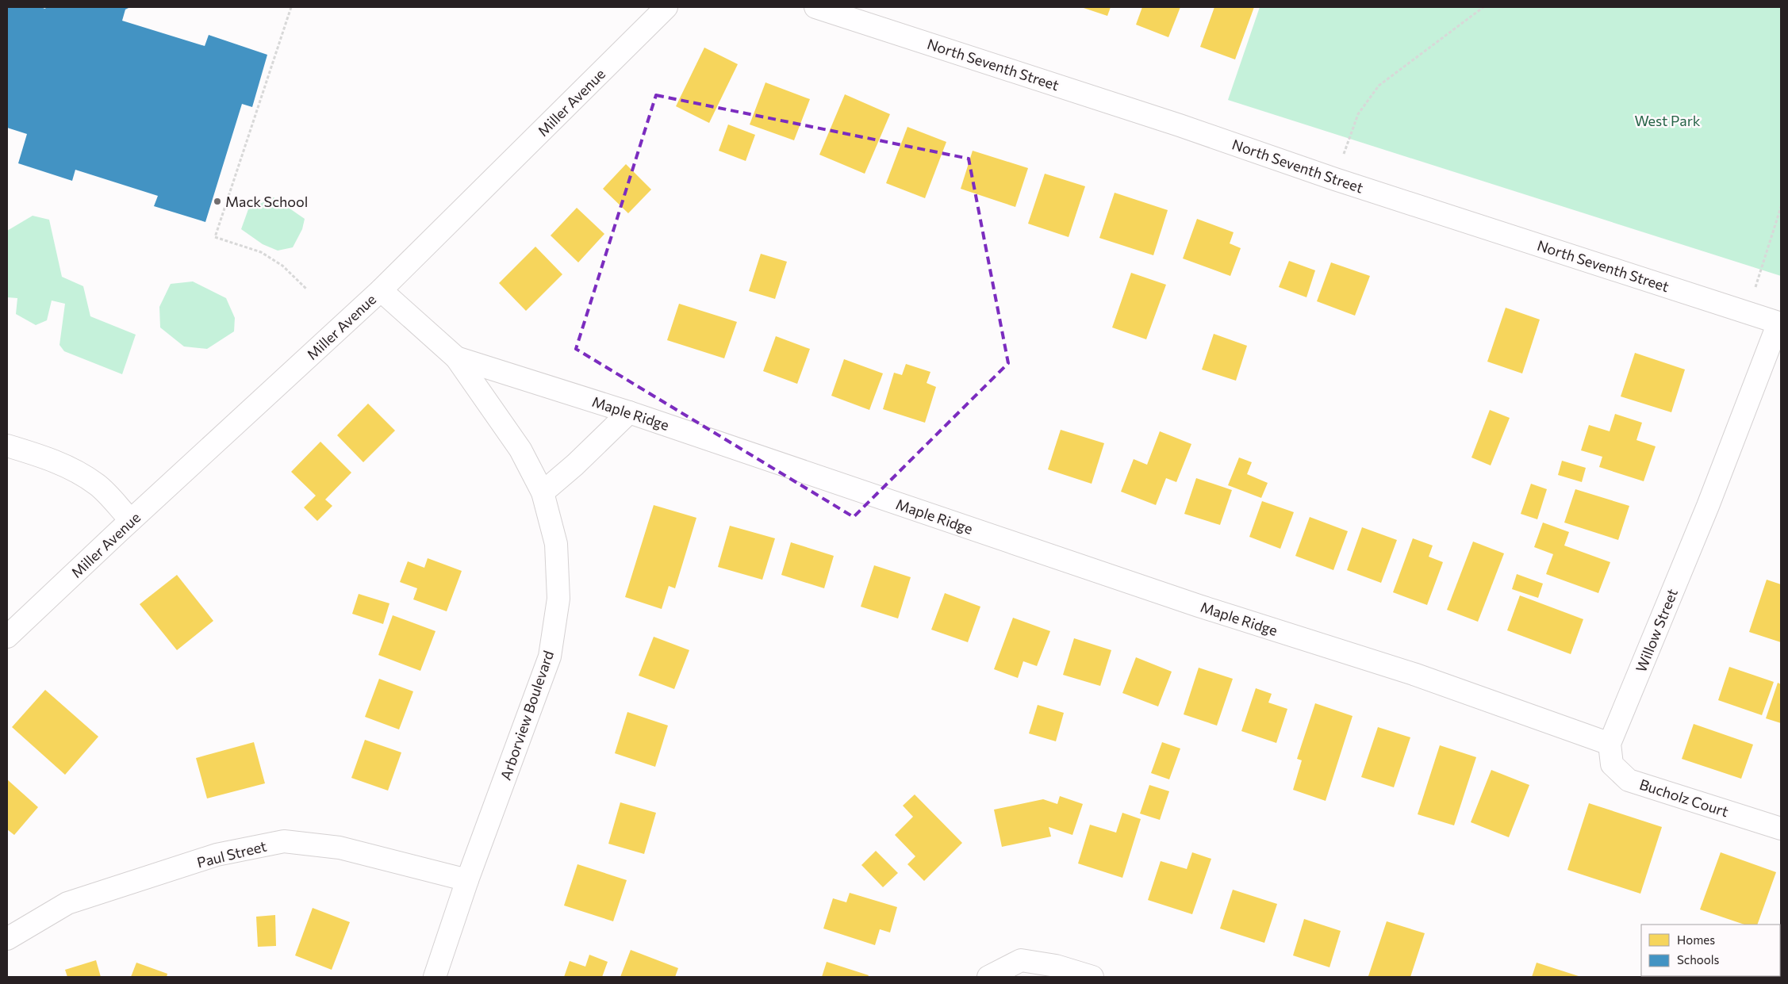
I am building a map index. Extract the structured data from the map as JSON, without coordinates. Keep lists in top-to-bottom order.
{
  "streets": {
    "street": [
      "North Seventh Street",
      "Miller Avenue",
      "Maple Ridge",
      "Willow Street",
      "Arborview Boulevard",
      "Bucholz Court",
      "Paul Street"
    ]
  },
  "crossings": [
    ["North Seventh Street", "Willow Street"],
    ["Miller Avenue", "Arborview Boulevard"],
    ["Maple Ridge", "Willow Street"],
    ["Maple Ridge", "Arborview Boulevard"],
    ["Maple Ridge", "Bucholz Court"],
    ["Willow Street", "Bucholz Court"],
    ["Arborview Boulevard", "Paul Street"]
  ],
  "parks": ["West Park"],
  "places": ["Mack School"],
  "legend": ["Homes", "Schools"]
}
